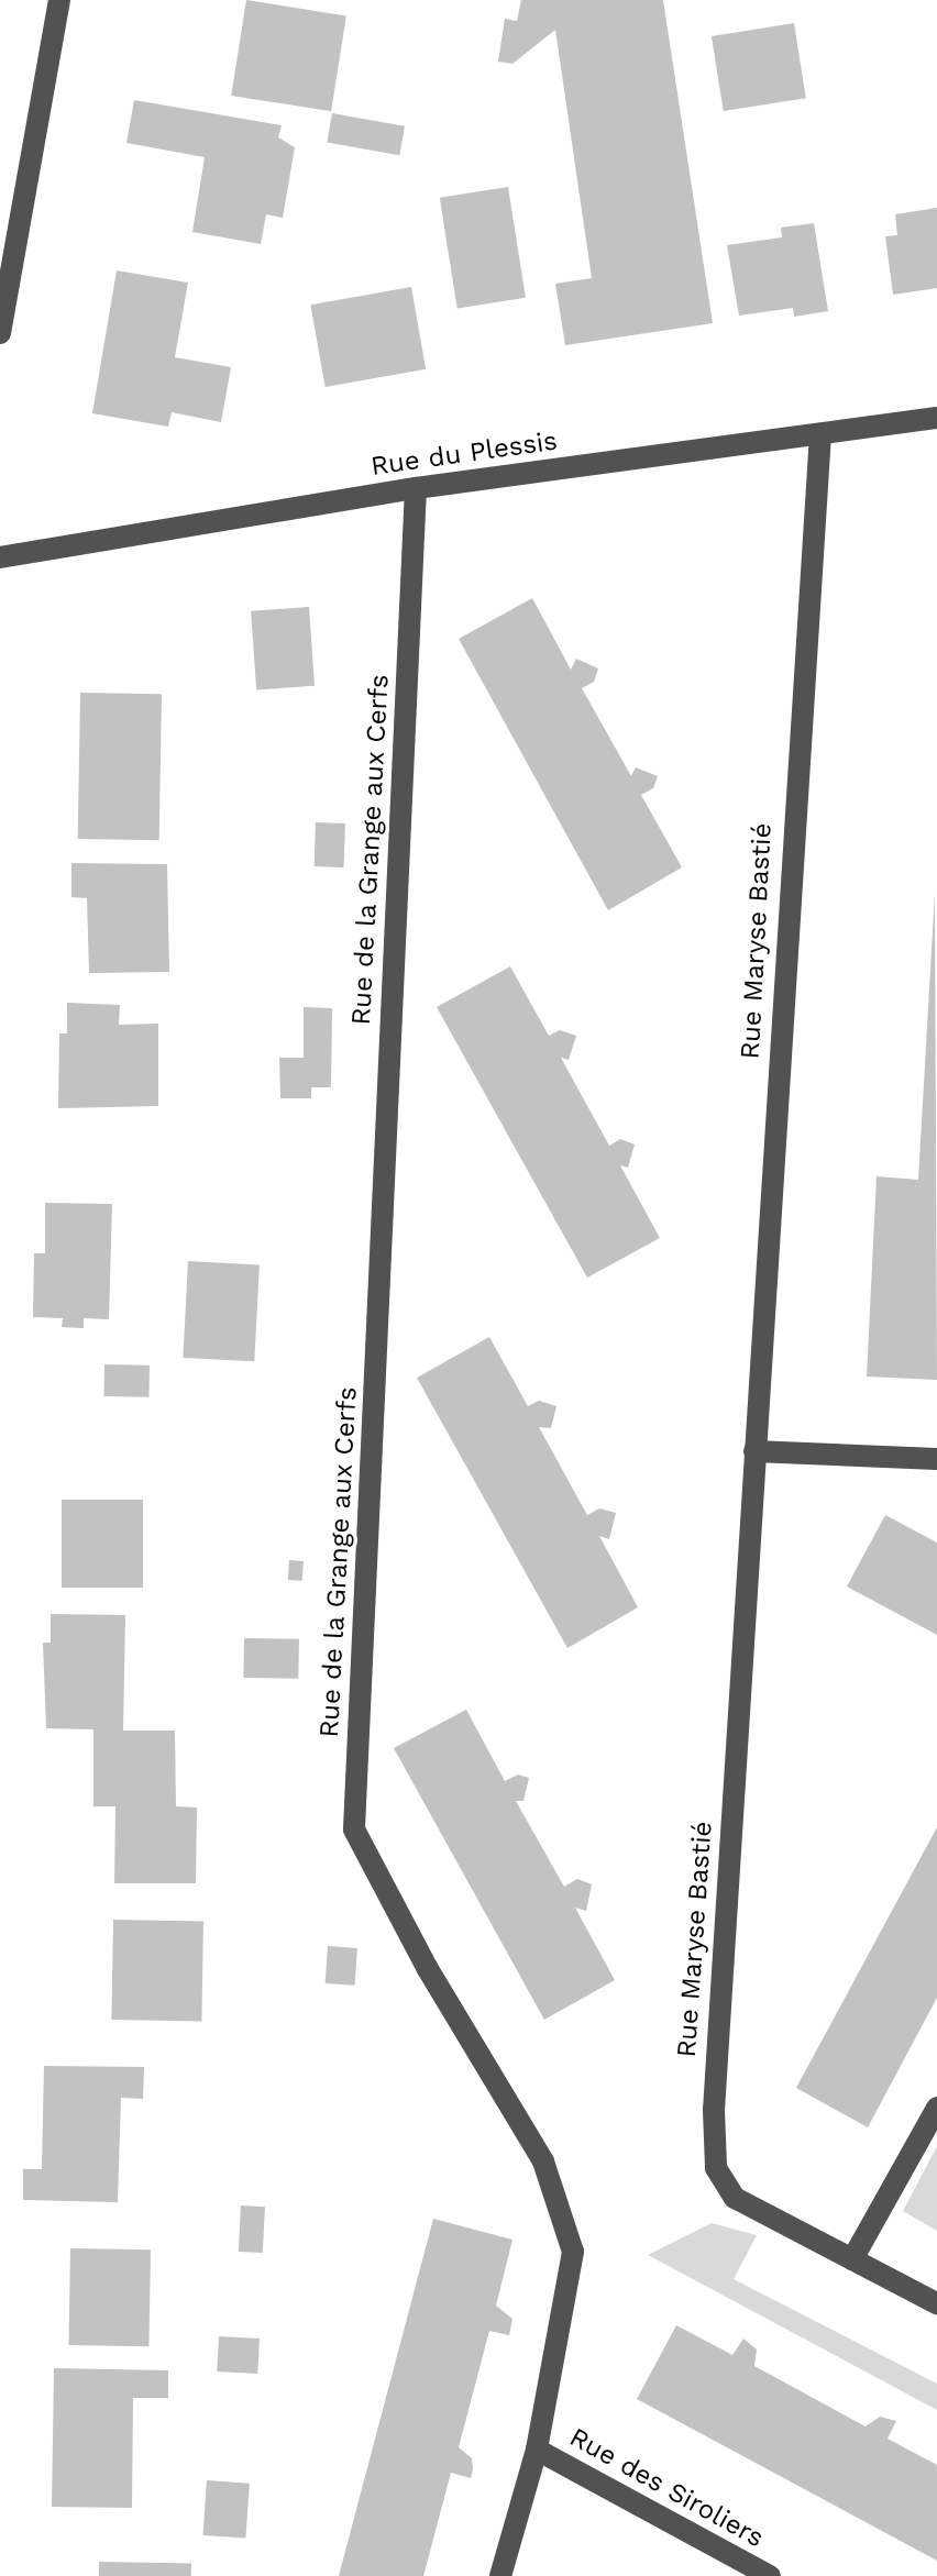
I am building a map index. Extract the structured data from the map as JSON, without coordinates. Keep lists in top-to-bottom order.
{
  "streets": {
    "street": [
      "Rue du Plessis",
      "Rue de la Grange aux Cerfs",
      "Rue Maryse Bastié",
      "Rue des Siroliers"
    ]
  },
  "crossings": [
    ["Rue du Plessis", "Rue de la Grange aux Cerfs"],
    ["Rue du Plessis", "Rue Maryse Bastié"],
    ["Rue de la Grange aux Cerfs", "Rue des Siroliers"]
  ]
}
